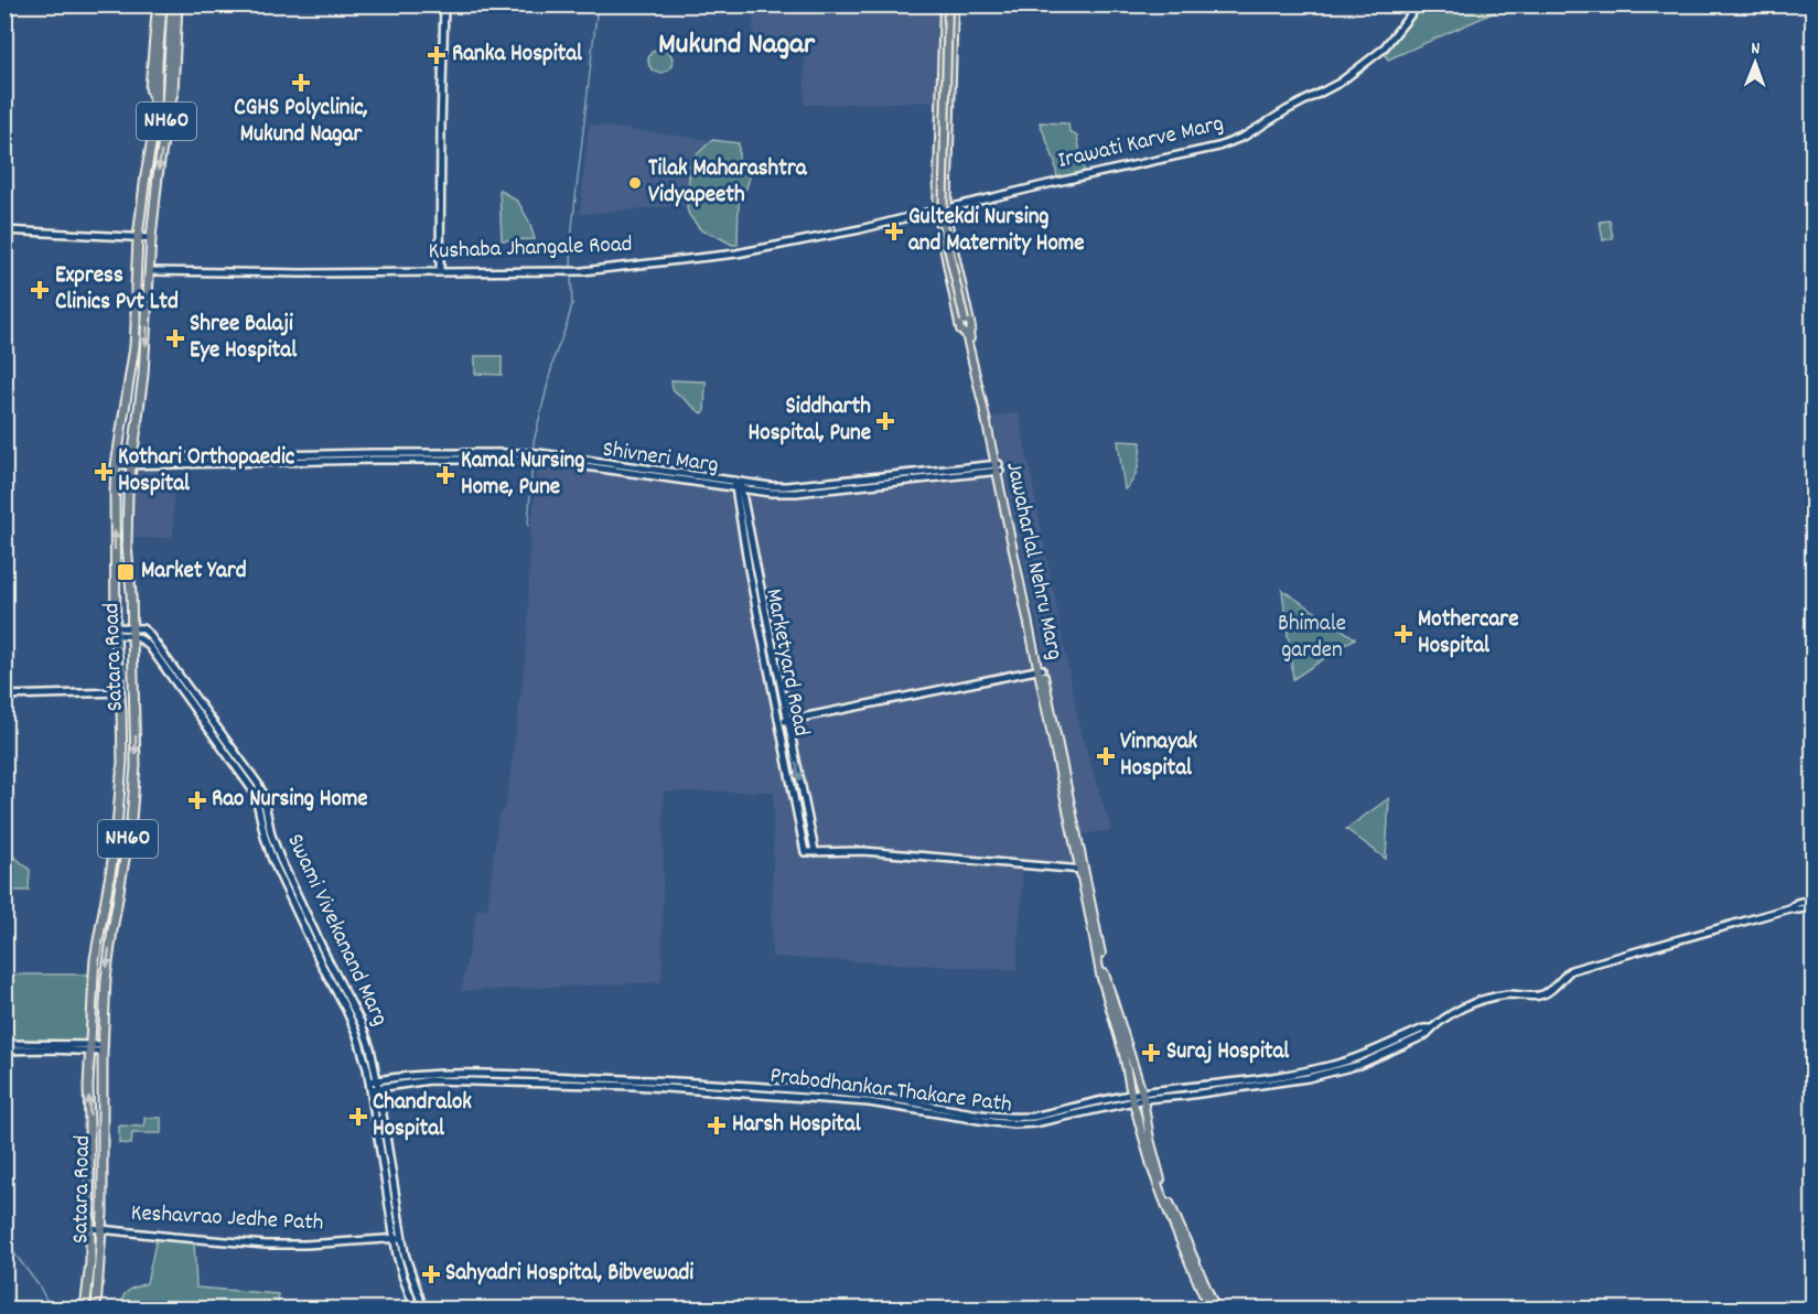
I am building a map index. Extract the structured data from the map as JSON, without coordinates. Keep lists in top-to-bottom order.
{
  "streets": {
    "highway": ["NH60", "Satara Road"],
    "main road": [
      "Irawati Karve Marg",
      "Kushaba Jhangale Road",
      "Shivneri Marg",
      "Jawaharlal Nehru Marg",
      "Marketyard Road",
      "Swami Vivekanand Marg",
      "Prabodhankar Thakare Path",
      "Keshavrao Jedhe Path"
    ]
  },
  "crossings": [
    ["NH60", "Satara Road"],
    ["Irawati Karve Marg", "Kushaba Jhangale Road"],
    ["Irawati Karve Marg", "Jawaharlal Nehru Marg"],
    ["Kushaba Jhangale Road", "Jawaharlal Nehru Marg"],
    ["Kushaba Jhangale Road", "Satara Road"],
    ["Shivneri Marg", "Jawaharlal Nehru Marg"],
    ["Shivneri Marg", "Satara Road"],
    ["Shivneri Marg", "Marketyard Road"],
    ["Jawaharlal Nehru Marg", "Prabodhankar Thakare Path"],
    ["Satara Road", "Swami Vivekanand Marg"],
    ["Satara Road", "Keshavrao Jedhe Path"],
    ["Swami Vivekanand Marg", "Prabodhankar Thakare Path"],
    ["Swami Vivekanand Marg", "Keshavrao Jedhe Path"]
  ],
  "districts": ["Mukund Nagar"],
  "parks": ["Bhimale garden"],
  "places": {
    "health": [
      "Ranka Hospital",
      "CGHS Polyclinic, Mukund Nagar",
      "Gultekdi Nursing and Maternity Home",
      "Express Clinics Pvt Ltd",
      "Shree Balaji Eye Hospital",
      "Siddharth Hospital, Pune",
      "Kothari Orthopaedic Hospital",
      "Kamal Nursing Home, Pune",
      "Mothercare Hospital",
      "Vinnayak Hospital",
      "Rao Nursing Home",
      "Suraj Hospital",
      "Chandralok Hospital",
      "Harsh Hospital",
      "Sahyadri Hospital, Bibvewadi"
    ],
    "other": ["Tilak Maharashtra Vidyapeeth"],
    "transit": ["Market Yard"]
  },
  "north": "top"
}
